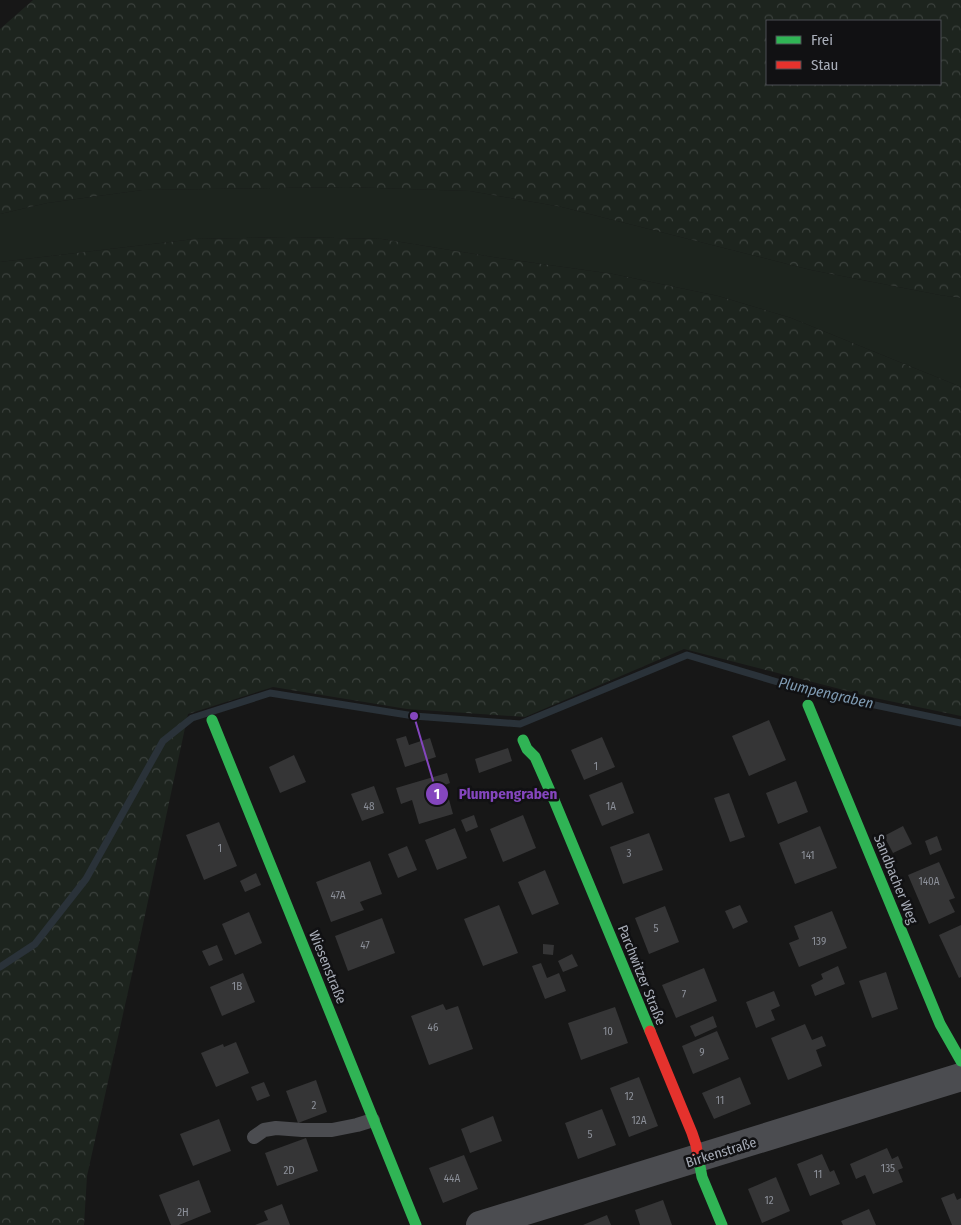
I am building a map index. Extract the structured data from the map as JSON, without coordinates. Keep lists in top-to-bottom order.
{
  "streets": {
    "street": [
      "Sandbacher Weg",
      "Wiesenstraße",
      "Parchwitzer Straße",
      "Birkenstraße"
    ]
  },
  "crossings": [
    ["Sandbacher Weg", "Birkenstraße"],
    ["Parchwitzer Straße", "Birkenstraße"]
  ],
  "water": ["Plumpengraben"],
  "places": ["Plumpengraben"],
  "house_numbers": [
    "1",
    "48",
    "1A",
    "1",
    "3",
    "141",
    "140A",
    "47A",
    "5",
    "139",
    "47",
    "1B",
    "7",
    "46",
    "10",
    "9",
    "12",
    "11",
    "2",
    "12A",
    "5",
    "135",
    "2D",
    "11",
    "44A",
    "12",
    "2H"
  ],
  "legend": ["Frei", "Stau"]
}
